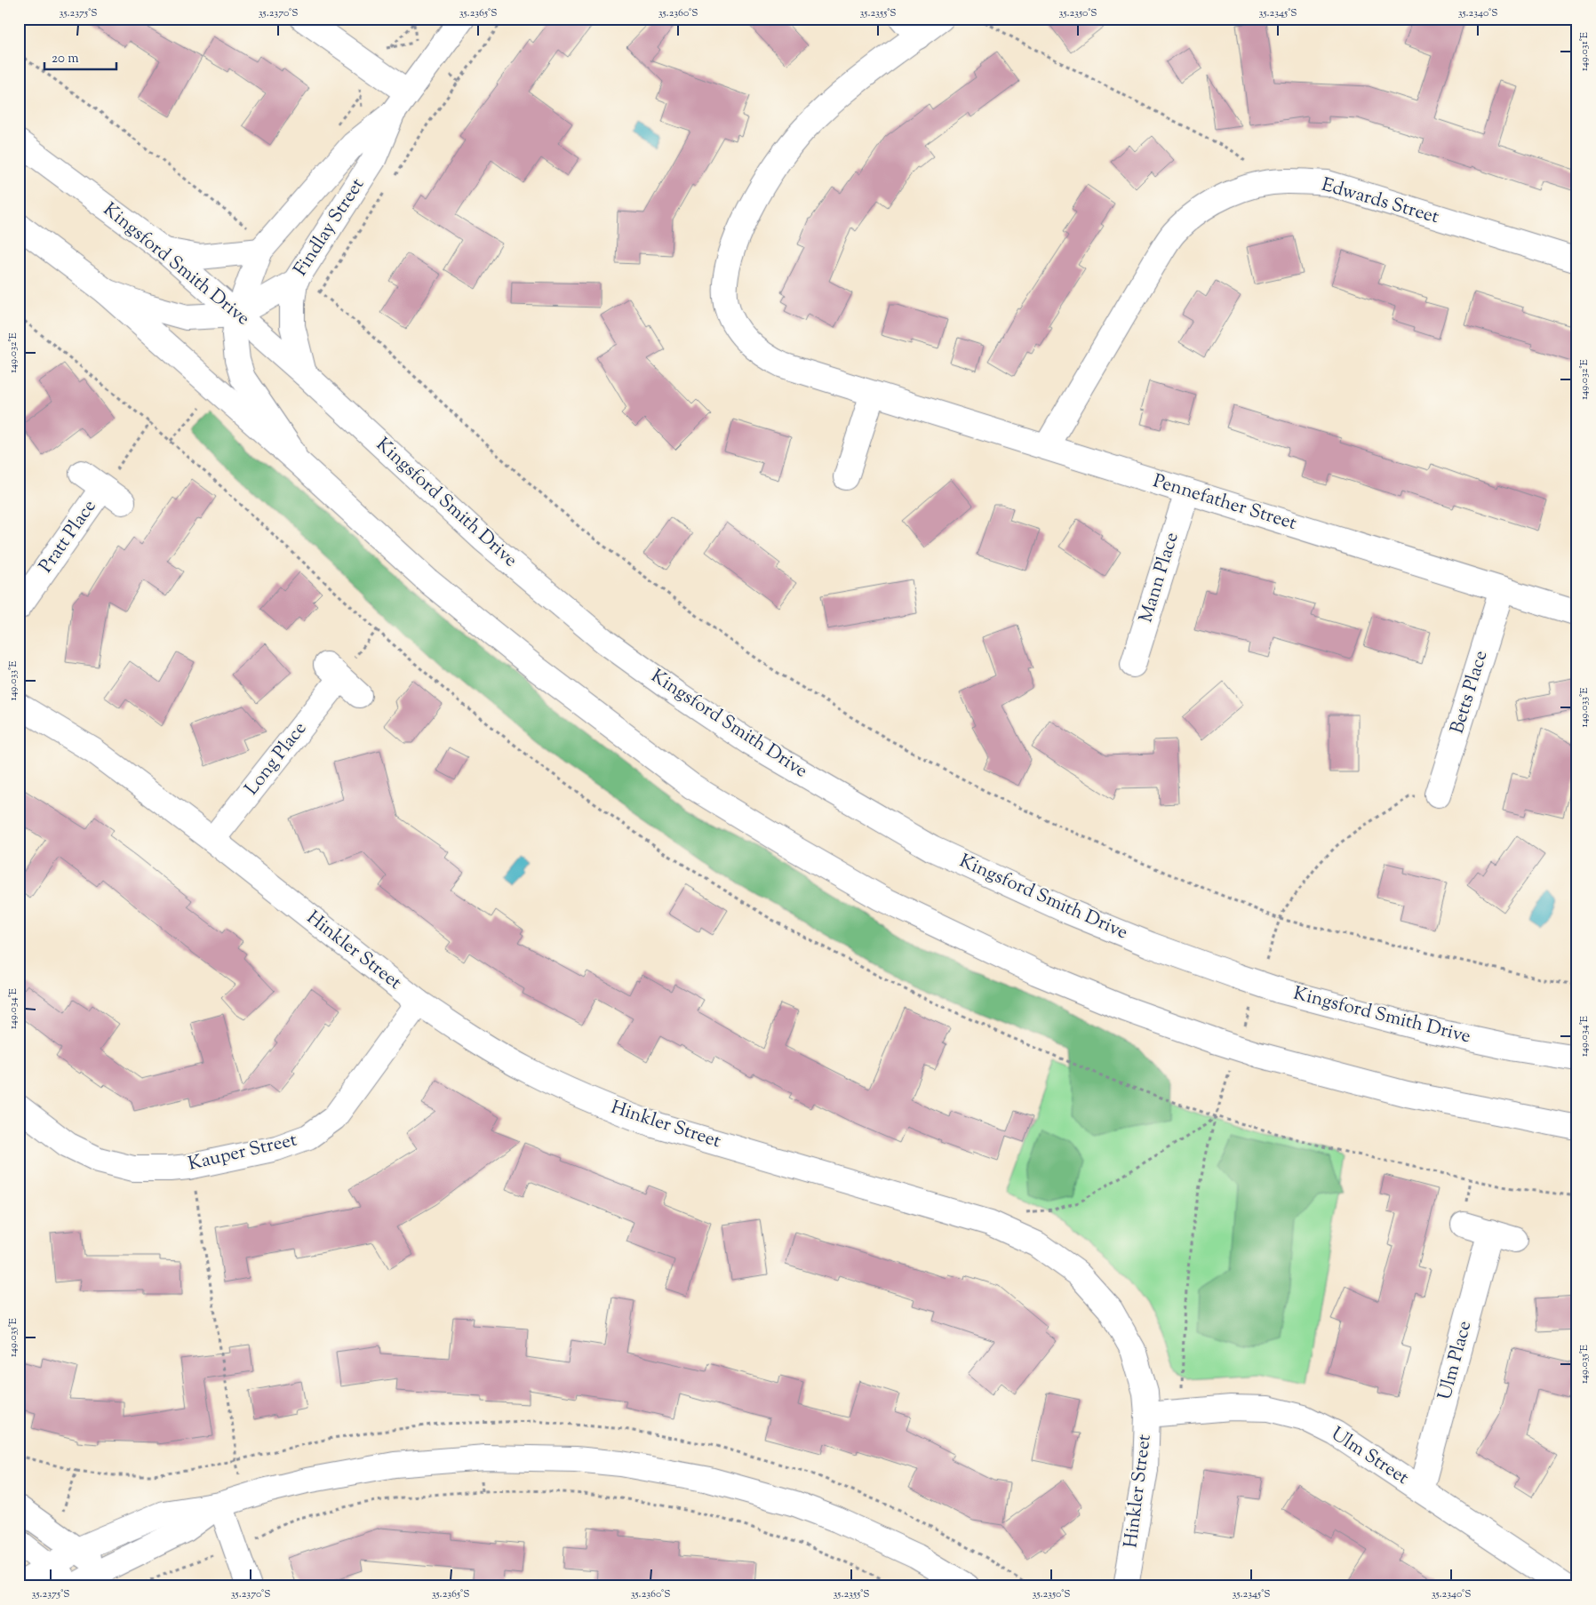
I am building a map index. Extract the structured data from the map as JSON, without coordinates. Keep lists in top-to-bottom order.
{
  "streets": {
    "street": [
      "Edwards Street",
      "Findlay Street",
      "Kingsford Smith Drive",
      "Pennefather Street",
      "Pratt Place",
      "Mann Place",
      "Betts Place",
      "Long Place",
      "Hinkler Street",
      "Kauper Street",
      "Ulm Place",
      "Ulm Street"
    ]
  },
  "crossings": [
    ["Edwards Street", "Pennefather Street"],
    ["Findlay Street", "Kingsford Smith Drive"],
    ["Pennefather Street", "Mann Place"],
    ["Pennefather Street", "Betts Place"],
    ["Long Place", "Hinkler Street"],
    ["Hinkler Street", "Kauper Street"],
    ["Hinkler Street", "Ulm Street"],
    ["Ulm Place", "Ulm Street"]
  ],
  "scale_bar": "20 m",
  "coordinates": [
    "35.2375°S",
    "35.2370°S",
    "35.2365°S",
    "35.2360°S",
    "35.2355°S",
    "35.2350°S",
    "35.2345°S",
    "35.2340°S",
    "149.031°E",
    "149.032°E",
    "149.033°E",
    "149.034°E",
    "149.035°E"
  ]
}
